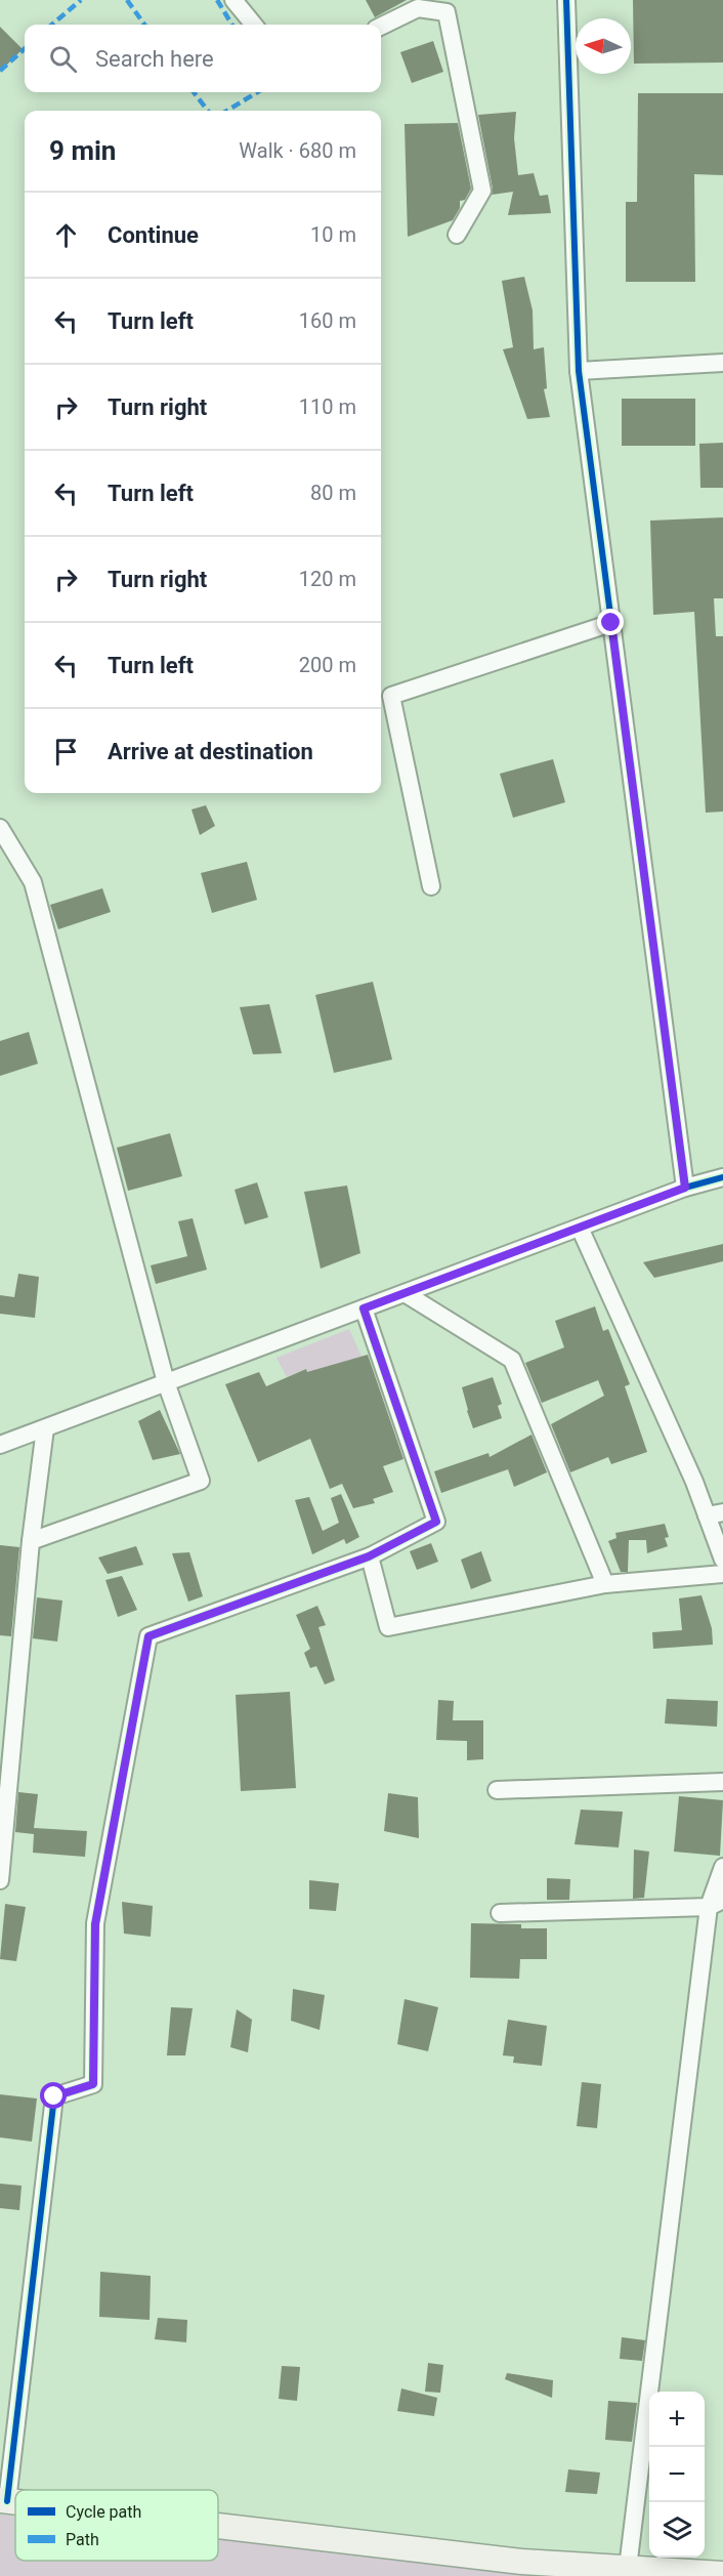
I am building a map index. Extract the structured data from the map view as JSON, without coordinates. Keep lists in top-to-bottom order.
{
  "legend": ["Cycle path", "Path"],
  "north": "left",
  "page": {
    "search": "Search here",
    "heading": ["9 min", "Walk · 680 m"],
    "list": [
      ["Continue", "10 m"],
      ["Turn left", "160 m"],
      ["Turn right", "110 m"],
      ["Turn left", "80 m"],
      ["Turn right", "120 m"],
      ["Turn left", "200 m"],
      "Arrive at destination"
    ],
    "map_buttons": ["+", "−"]
  }
}
